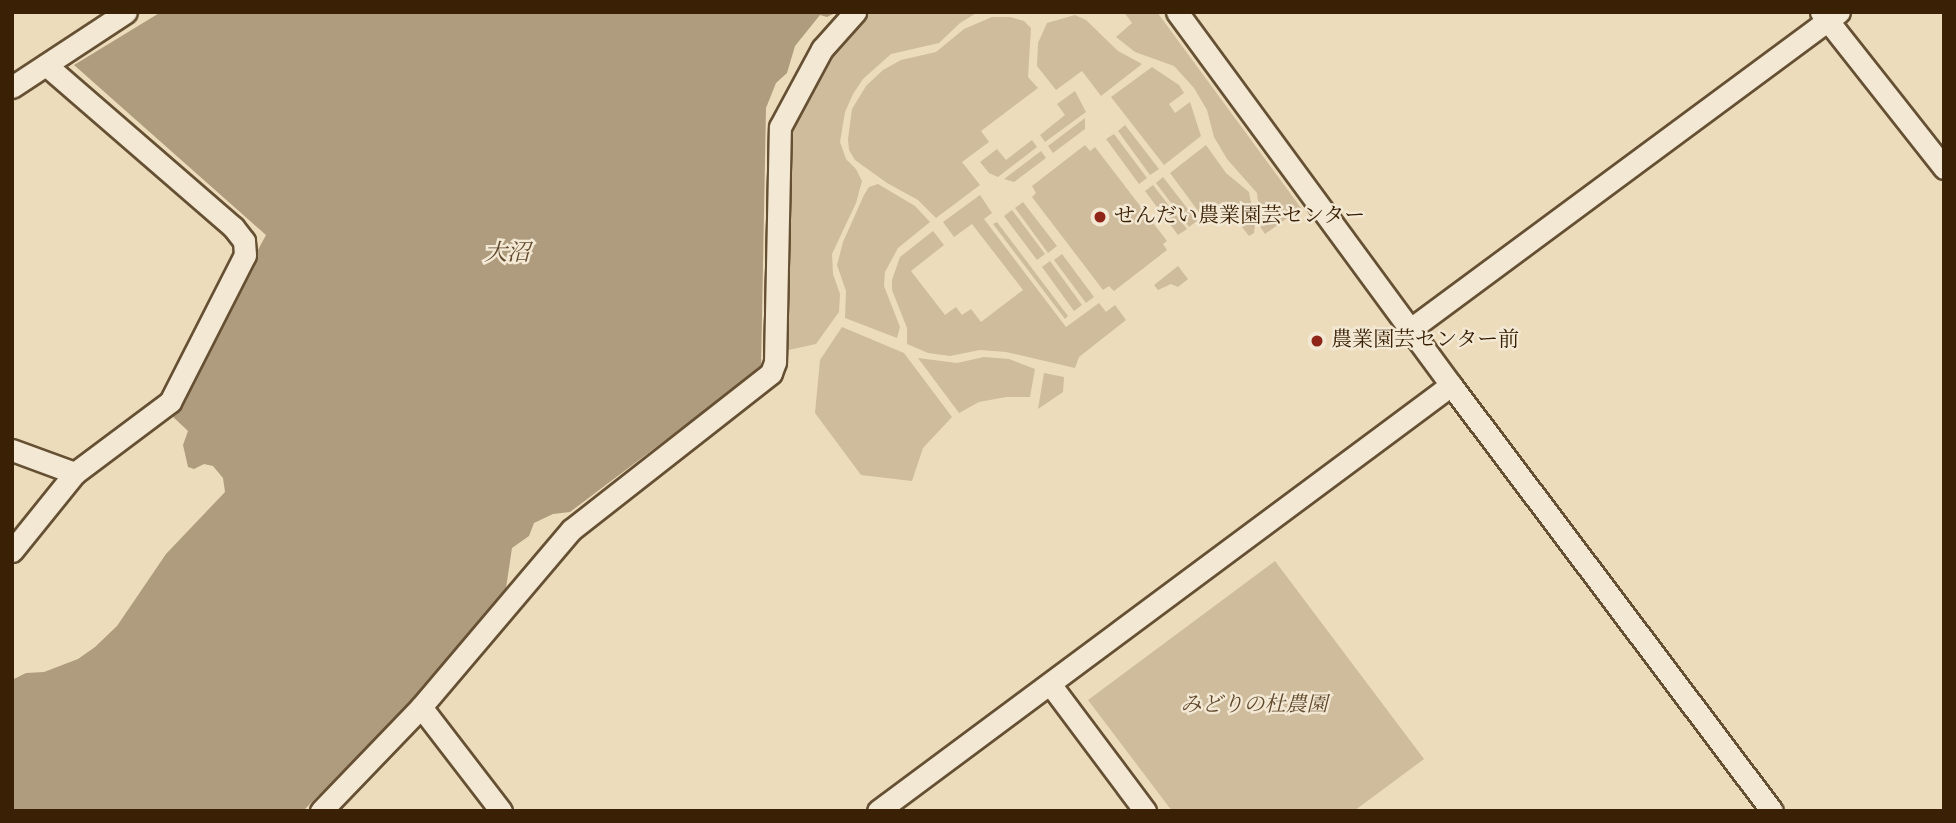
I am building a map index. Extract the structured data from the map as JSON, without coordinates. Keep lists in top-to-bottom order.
{
  "water": ["大沼"],
  "parks": ["みどりの杜農園"],
  "places": ["せんだい農業園芸センター", "農業園芸センター前"]
}
